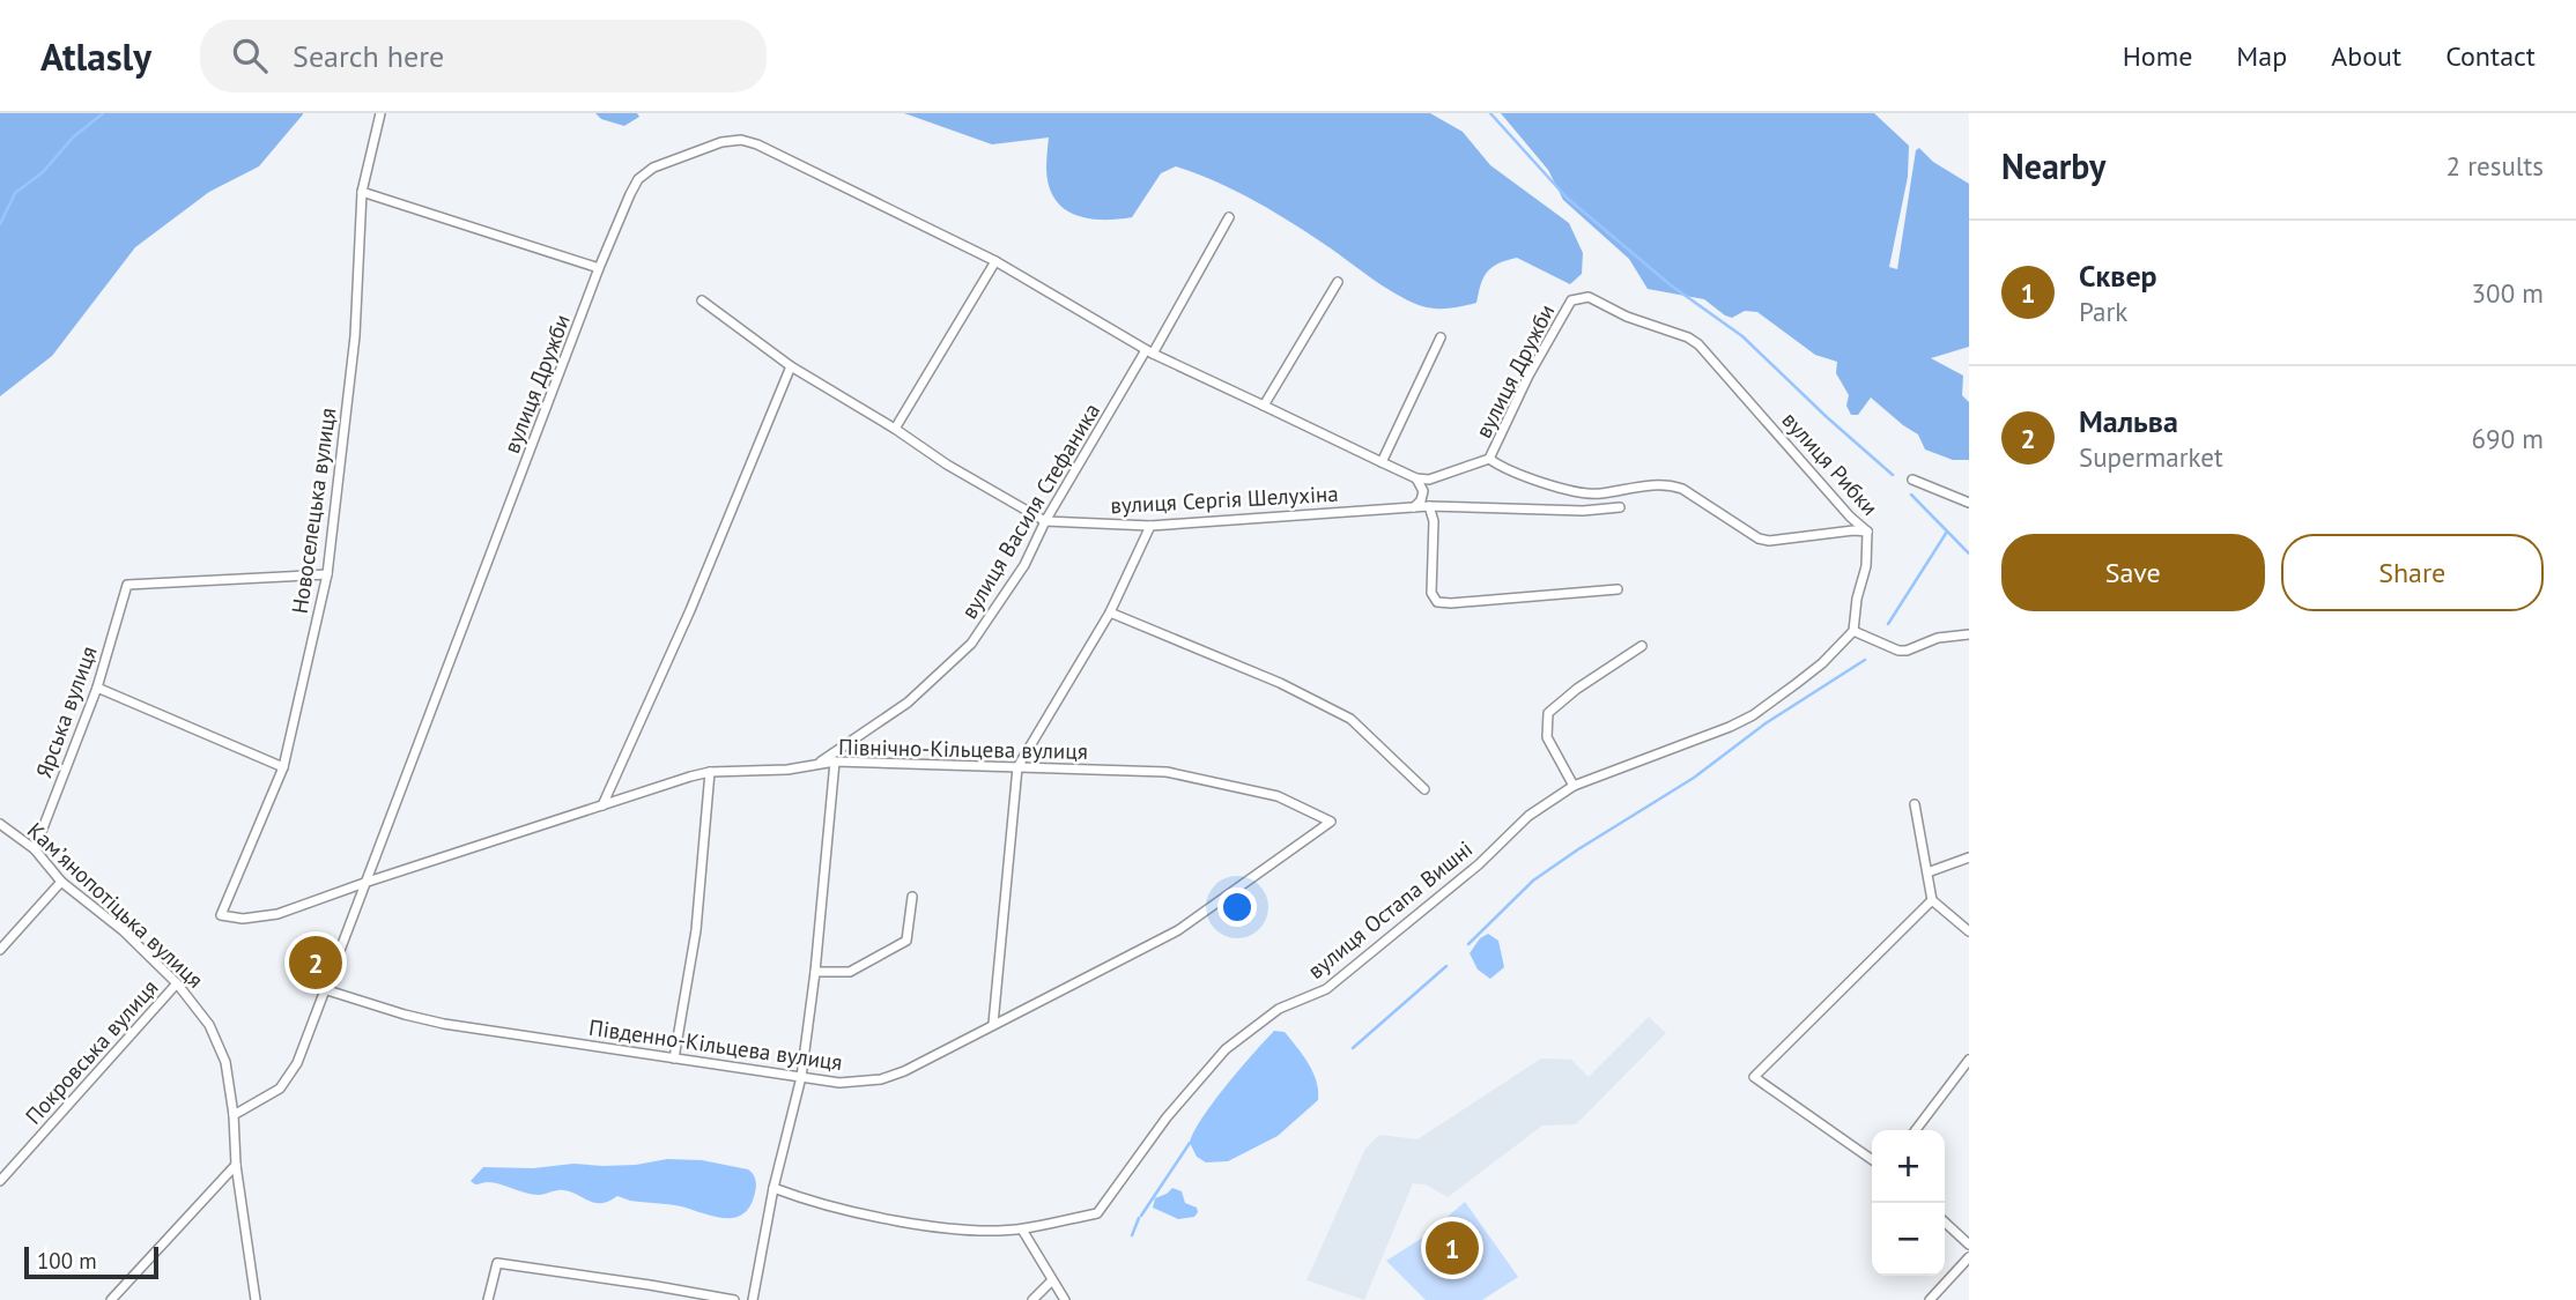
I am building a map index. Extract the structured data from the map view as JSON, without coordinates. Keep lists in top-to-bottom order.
{
  "streets": {
    "street": [
      "вулиця Дружби",
      "вулиця Рибки",
      "вулиця Сергія Шелухіна",
      "Новоселецька вулиця",
      "вулиця Василя Стефаника",
      "Ярська вулиця",
      "Північно-Кільцева вулиця",
      "Камʼянопотіцька вулиця",
      "вулиця Остапа Вишні",
      "Південно-Кільцева вулиця",
      "Покровська вулиця"
    ]
  },
  "crossings": [
    ["вулиця Дружби", "вулиця Рибки"],
    ["вулиця Дружби", "вулиця Василя Стефаника"],
    ["вулиця Дружби", "Північно-Кільцева вулиця"],
    ["вулиця Дружби", "Камʼянопотіцька вулиця"],
    ["вулиця Дружби", "Південно-Кільцева вулиця"],
    ["вулиця Сергія Шелухіна", "вулиця Василя Стефаника"],
    ["Новоселецька вулиця", "Ярська вулиця"],
    ["Новоселецька вулиця", "Північно-Кільцева вулиця"],
    ["вулиця Василя Стефаника", "Північно-Кільцева вулиця"],
    ["Ярська вулиця", "Камʼянопотіцька вулиця"],
    ["Північно-Кільцева вулиця", "Південно-Кільцева вулиця"],
    ["Камʼянопотіцька вулиця", "Покровська вулиця"]
  ],
  "scale_bar": "100 m",
  "page": {
    "header": "Atlasly",
    "search": "Search here",
    "nav": [
      "Home",
      "Map",
      "About",
      "Contact"
    ],
    "heading": ["Nearby", "2 results"],
    "list": [
      {
        "mark": "1",
        "name": "Сквер",
        "note": "Park",
        "value": "300 m"
      },
      {
        "mark": "2",
        "name": "Мальва",
        "note": "Supermarket",
        "value": "690 m"
      }
    ],
    "buttons": ["Save", "Share"],
    "pins": ["2", "1"],
    "map_buttons": ["+", "−"],
    "scale": "100 m"
  }
}
